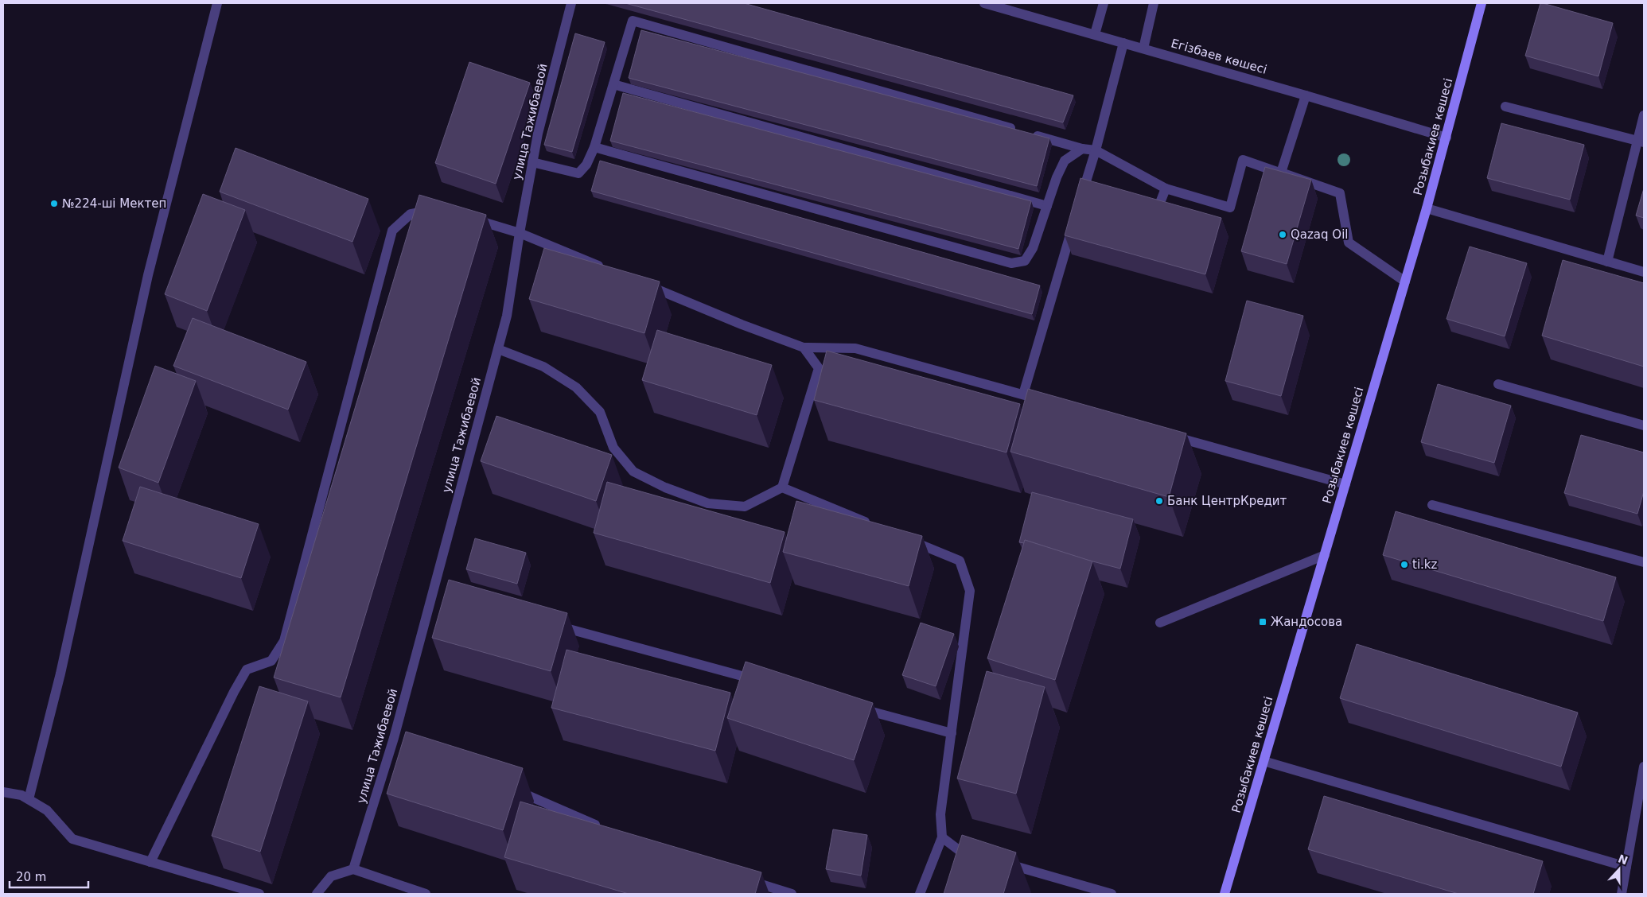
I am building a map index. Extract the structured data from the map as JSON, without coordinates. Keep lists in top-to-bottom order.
{
  "streets": {
    "main road": ["Розыбакиев көшесі"],
    "street": ["Егізбаев көшесі", "улица Тажибаевой"]
  },
  "crossings": [
    ["Егізбаев көшесі", "Розыбакиев көшесі"]
  ],
  "places": {
    "other": [
      "№224-ші Мектеп",
      "Qazaq Oil",
      "Банк ЦентрКредит",
      "ti.kz"
    ],
    "transit": ["Жандосова"]
  },
  "scale_bar": "20 m",
  "north": "top"
}
